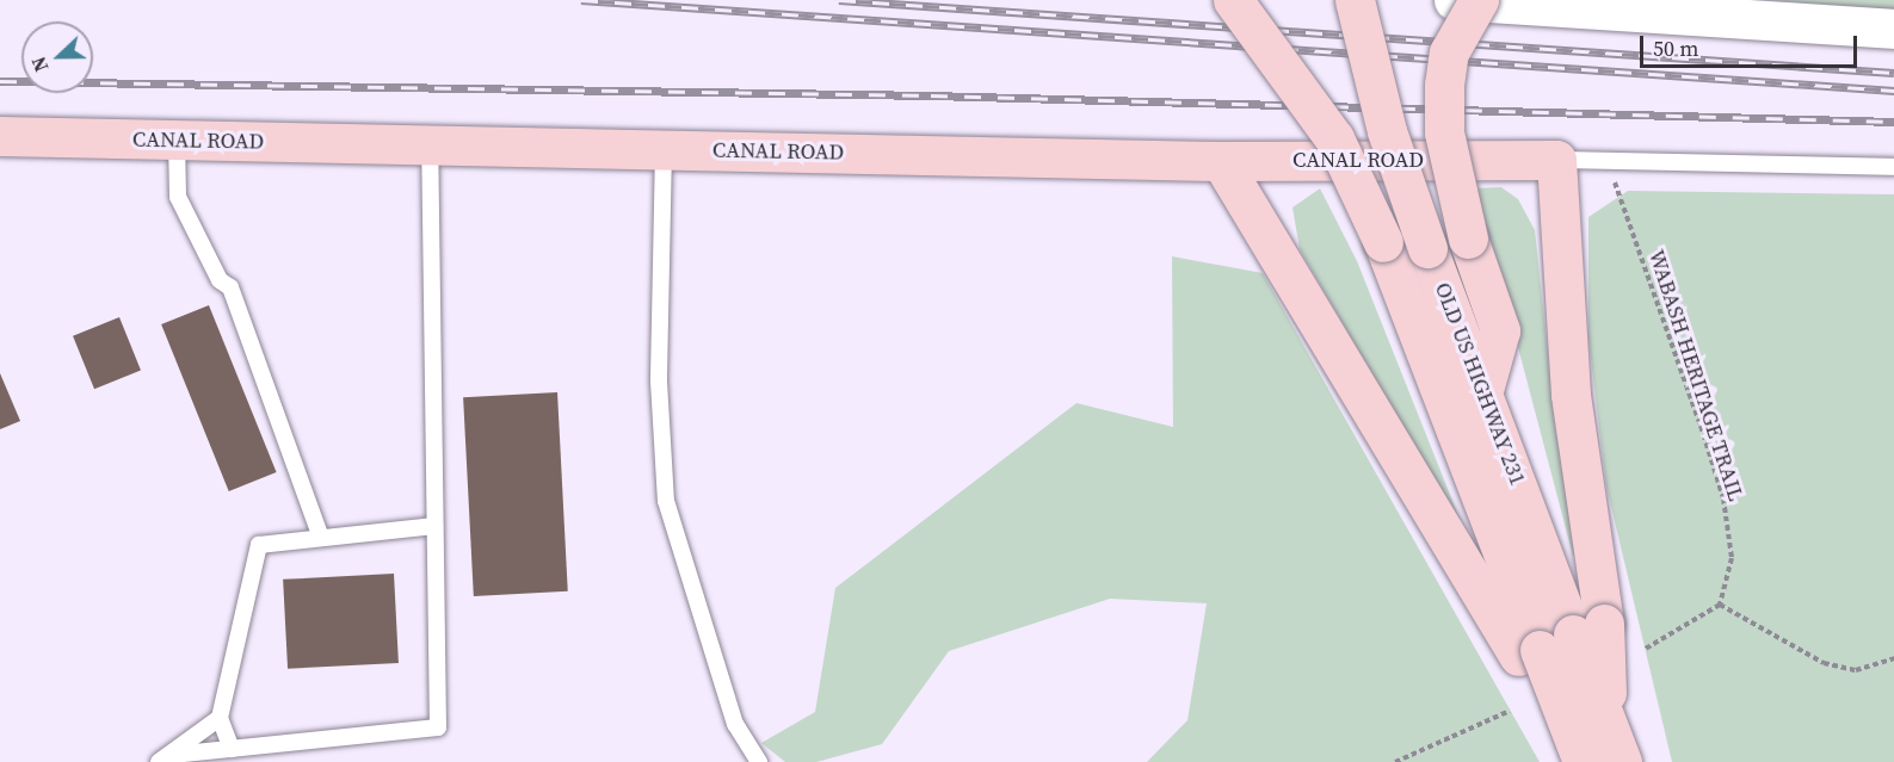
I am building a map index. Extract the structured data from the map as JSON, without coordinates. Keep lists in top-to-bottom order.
{
  "streets": {
    "main road": ["CANAL ROAD", "OLD US HIGHWAY 231"],
    "path": ["WABASH HERITAGE TRAIL"]
  },
  "scale_bar": "50 m",
  "north": "left"
}
